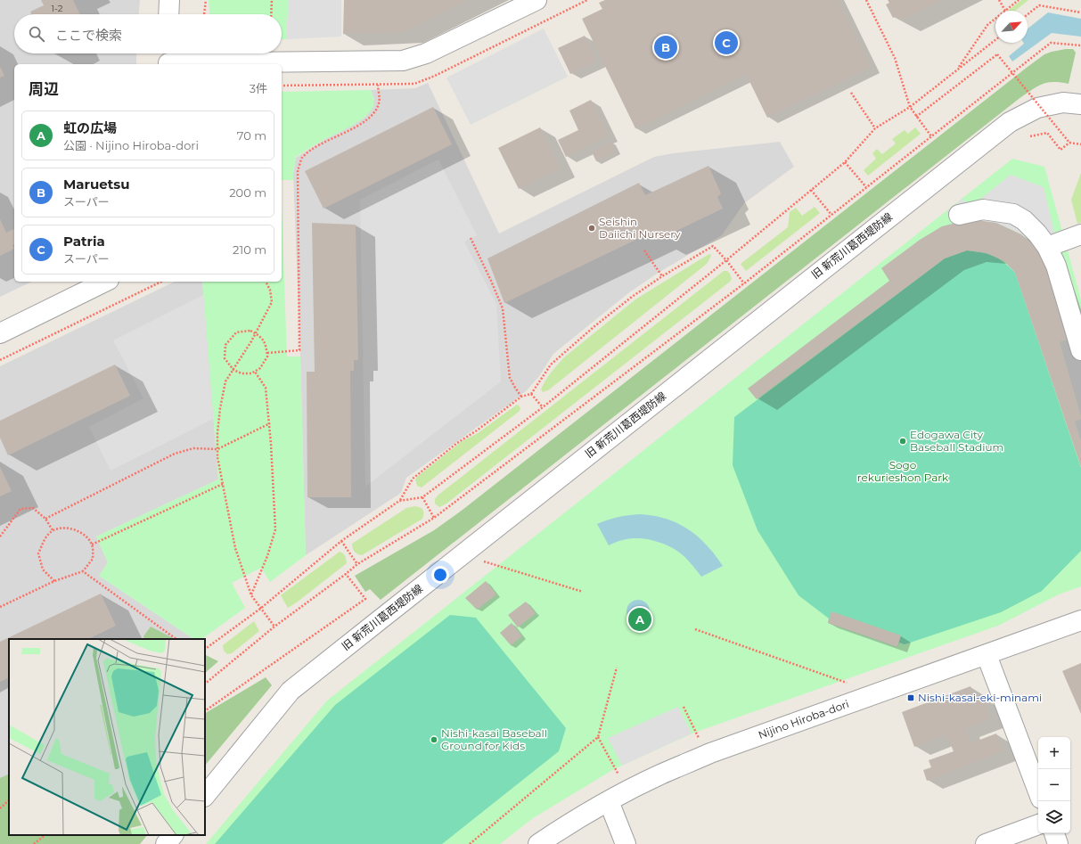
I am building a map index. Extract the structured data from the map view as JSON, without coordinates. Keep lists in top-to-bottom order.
{
  "streets": {
    "street": ["旧 新荒川葛西堤防線", "Nijino Hiroba-dori"]
  },
  "parks": ["Sogo rekurieshon Park"],
  "places": {
    "other": ["Seishin Daiichi Nursery", "Edogawa City Baseball Stadium", "Nishi-kasai Baseball Ground for Kids"],
    "transit": ["Nishi-kasai-eki-minami"]
  },
  "house_numbers": ["1-2"],
  "north": "top right",
  "page": {
    "search": "ここで検索",
    "pins": ["C", "B", "A"],
    "heading": ["周辺", "3件"],
    "list": [
      {
        "mark": "A",
        "name": "虹の広場",
        "note": "公園 · Nijino Hiroba-dori",
        "value": "70 m"
      },
      {
        "mark": "B",
        "name": "Maruetsu",
        "note": "スーパー",
        "value": "200 m"
      },
      {
        "mark": "C",
        "name": "Patria",
        "note": "スーパー",
        "value": "210 m"
      }
    ],
    "map_buttons": ["+", "−"]
  }
}
